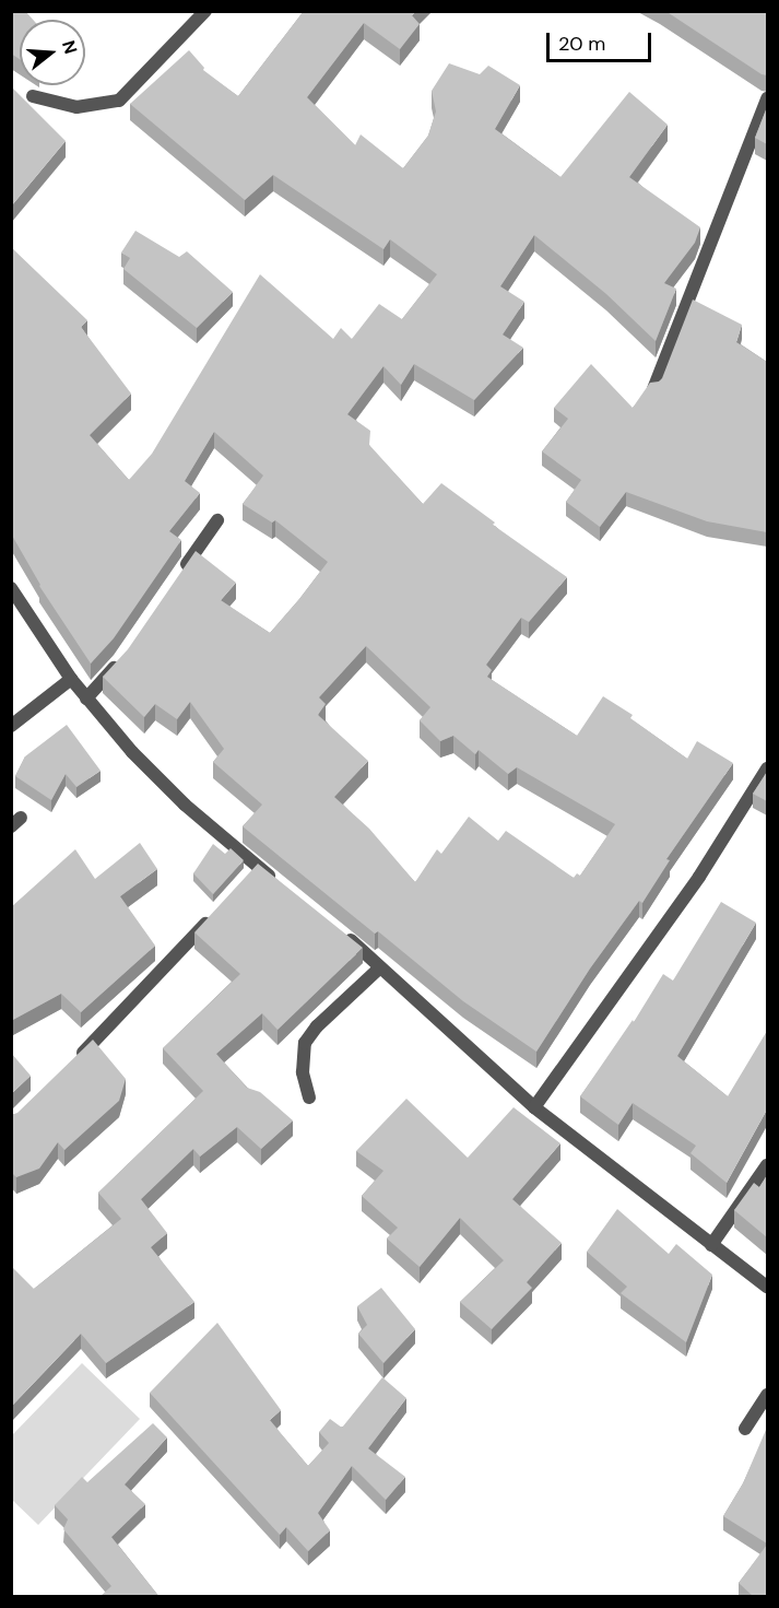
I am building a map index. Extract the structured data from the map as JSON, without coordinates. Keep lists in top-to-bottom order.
{
  "scale_bar": "20 m",
  "north": "right"
}
